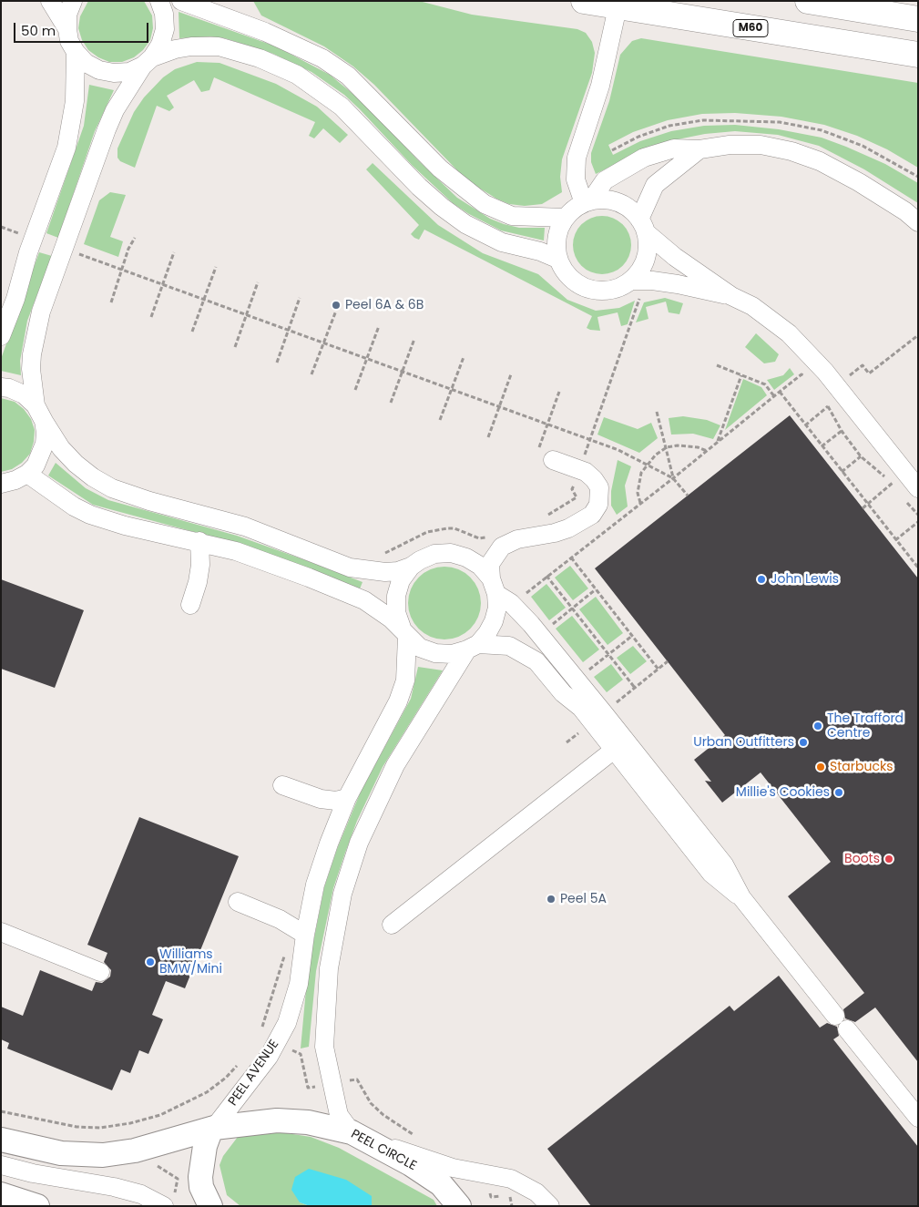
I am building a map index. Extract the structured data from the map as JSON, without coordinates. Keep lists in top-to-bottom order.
{
  "streets": {
    "highway": ["M60"],
    "main road": ["PEEL CIRCLE"],
    "street": ["PEEL AVENUE"]
  },
  "crossings": [
    ["PEEL AVENUE", "PEEL CIRCLE"]
  ],
  "places": [
    "Peel 6A & 6B",
    "John Lewis",
    "The Trafford Centre",
    "Urban Outfitters",
    "Starbucks",
    "Millie's Cookies",
    "Boots",
    "Peel 5A",
    "Williams BMW/Mini"
  ],
  "scale_bar": "50 m"
}
